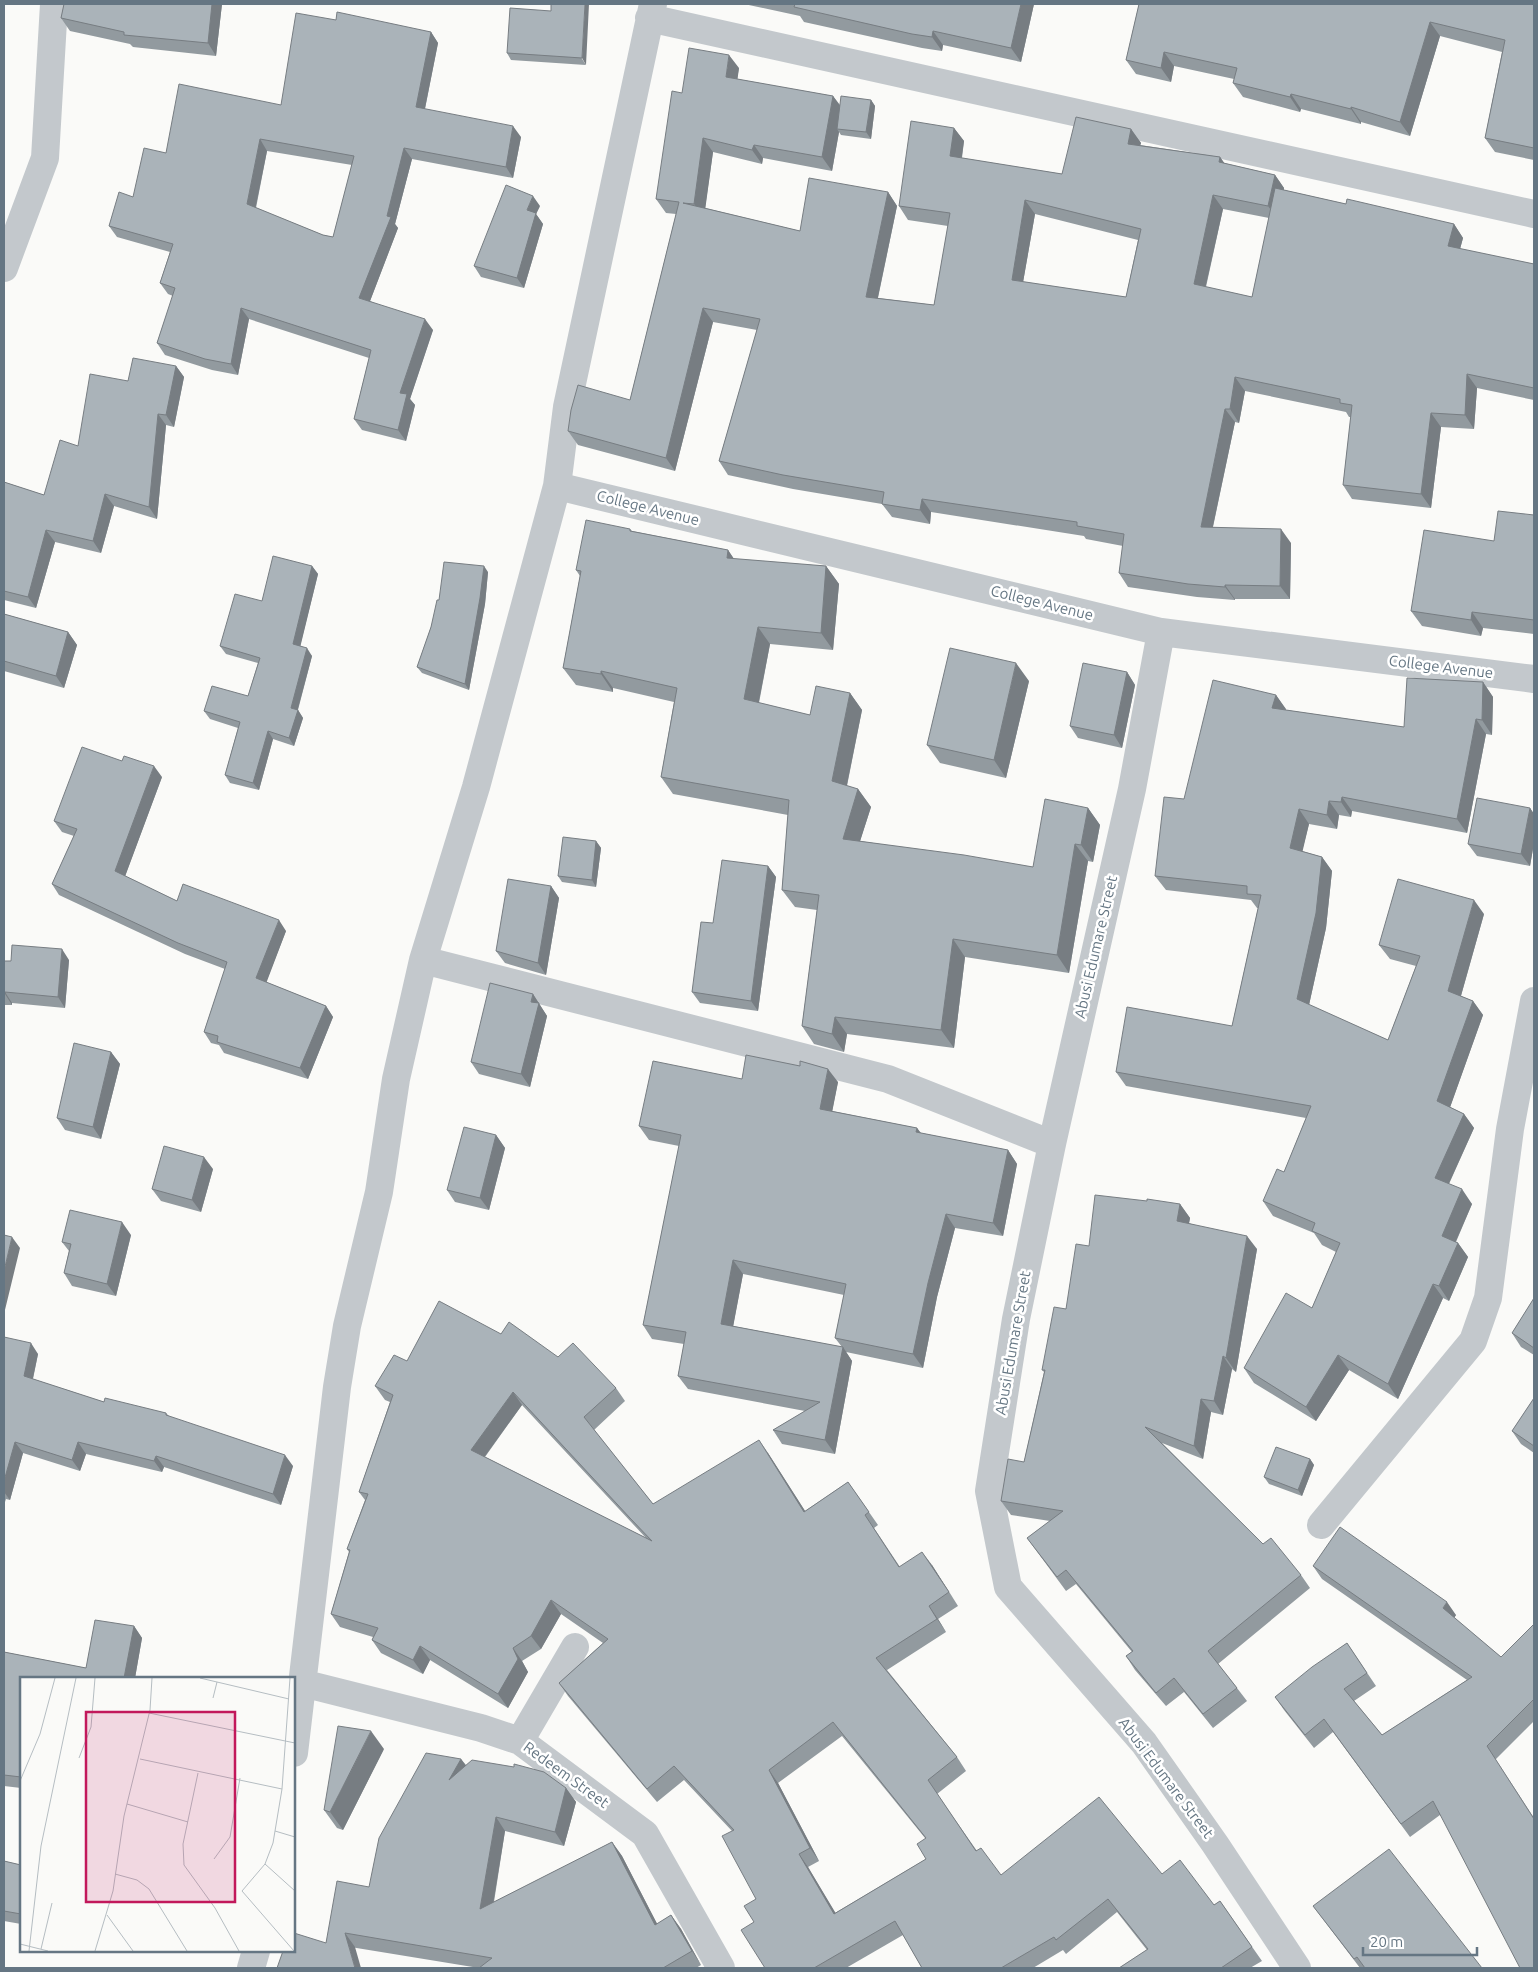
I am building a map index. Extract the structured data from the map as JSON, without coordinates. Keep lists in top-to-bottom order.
{
  "streets": {
    "street": ["College Avenue", "Abusi Edumare Street", "Redeem Street"]
  },
  "crossings": [
    ["College Avenue", "Abusi Edumare Street"]
  ],
  "scale_bar": "20 m"
}
